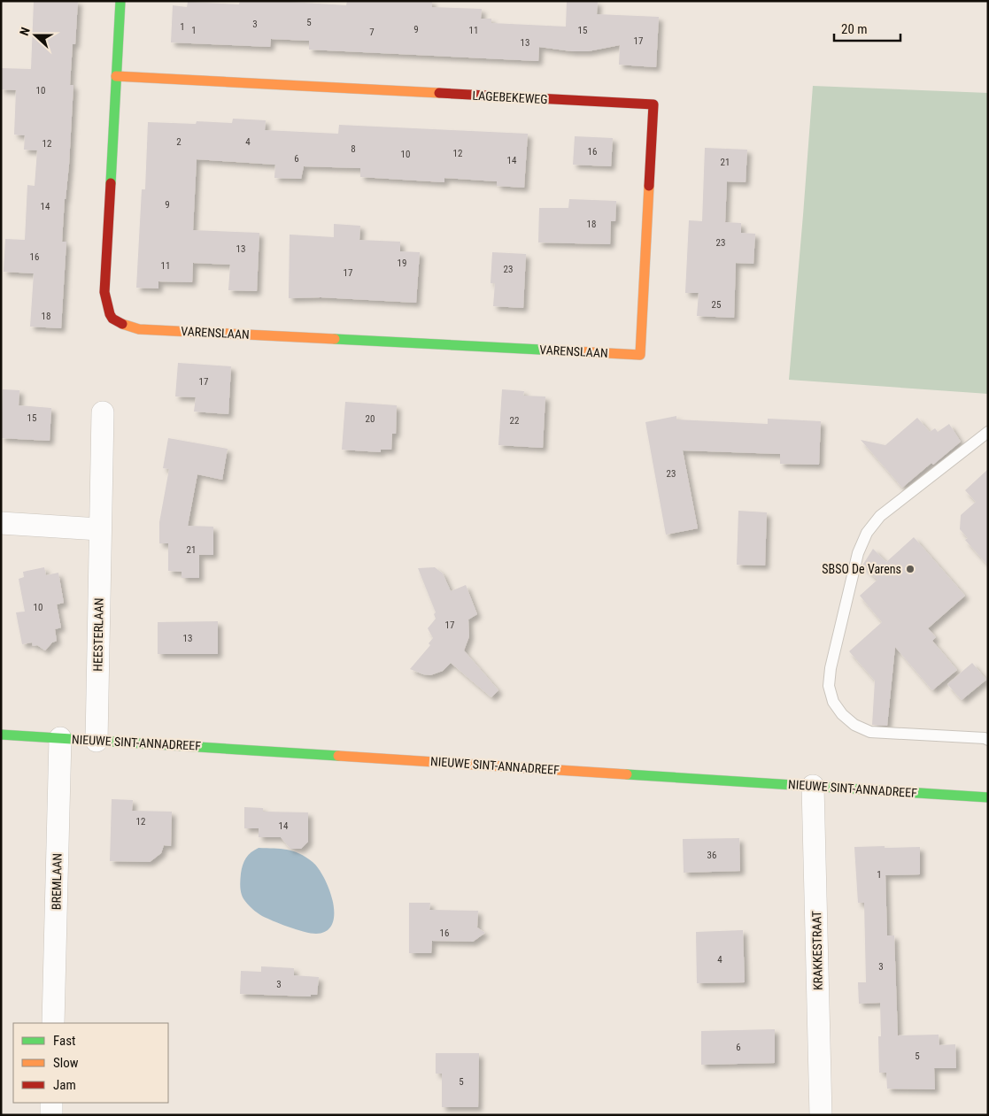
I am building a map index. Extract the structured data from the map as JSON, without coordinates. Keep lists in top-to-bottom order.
{
  "streets": {
    "street": [
      "LAGEBEKEWEG",
      "VARENSLAAN",
      "HEESTERLAAN",
      "NIEUWE SINT-ANNADREEF",
      "BREMLAAN",
      "KRAKKESTRAAT"
    ]
  },
  "crossings": [
    ["LAGEBEKEWEG", "VARENSLAAN"],
    ["HEESTERLAAN", "NIEUWE SINT-ANNADREEF"],
    ["NIEUWE SINT-ANNADREEF", "BREMLAAN"],
    ["NIEUWE SINT-ANNADREEF", "KRAKKESTRAAT"]
  ],
  "places": ["SBSO De Varens"],
  "house_numbers": [
    "5",
    "3",
    "1",
    "9",
    "1",
    "11",
    "15",
    "7",
    "17",
    "13",
    "10",
    "2",
    "4",
    "12",
    "8",
    "16",
    "12",
    "10",
    "6",
    "14",
    "21",
    "9",
    "14",
    "18",
    "23",
    "13",
    "16",
    "19",
    "11",
    "23",
    "17",
    "25",
    "18",
    "17",
    "15",
    "20",
    "22",
    "23",
    "21",
    "10",
    "17",
    "13",
    "12",
    "14",
    "36",
    "1",
    "16",
    "4",
    "3",
    "3",
    "6",
    "5",
    "5"
  ],
  "legend": ["Fast", "Slow", "Jam"],
  "scale_bar": "20 m",
  "north": "left"
}
